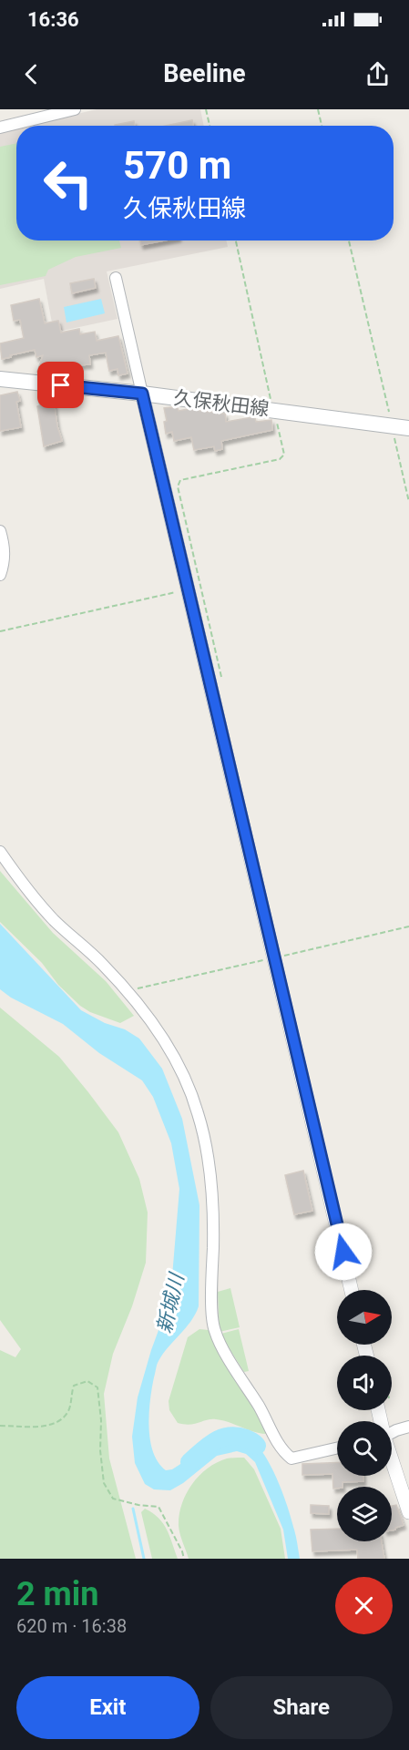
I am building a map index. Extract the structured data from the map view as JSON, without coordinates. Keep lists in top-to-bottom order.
{
  "streets": {
    "main road": ["久保秋田線"]
  },
  "water": ["新城川"],
  "north": "right",
  "page": {
    "status": "16:36",
    "header": "Beeline",
    "turn": ["570 m", "久保秋田線"],
    "heading": ["2 min", "620 m · 16:38"],
    "buttons": ["Exit", "Share"]
  }
}
